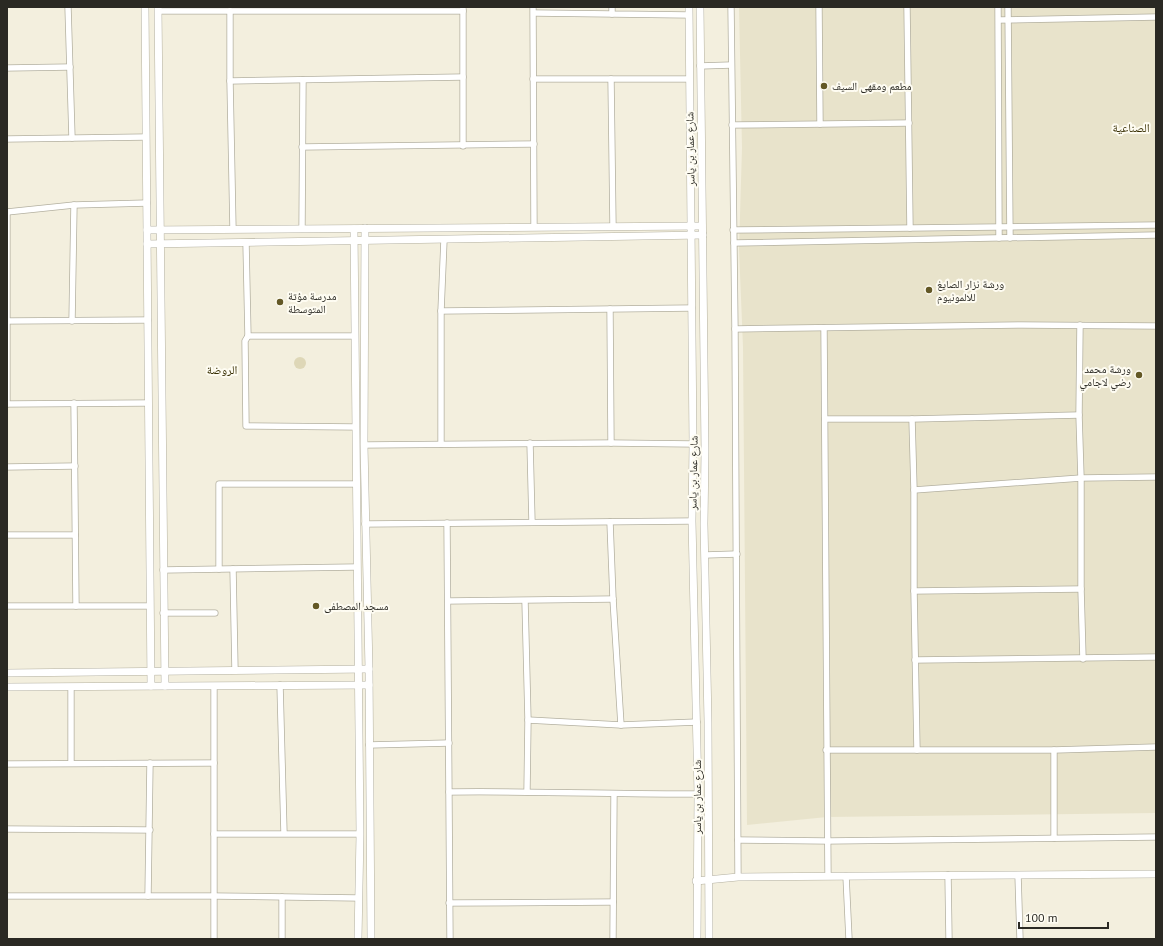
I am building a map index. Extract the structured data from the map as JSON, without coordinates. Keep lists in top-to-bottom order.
{
  "streets": {
    "street": ["شارع عمار بن ياسر"]
  },
  "districts": ["الصناعية", "الروضة"],
  "places": [
    "مطعم ومقهى السيف",
    "ورشة نزار الصايغ للالمونيوم",
    "مدرسة مؤتة المتوسطة",
    "ورشة محمد رضي لاجامي",
    "مسجد المصطفى"
  ],
  "scale_bar": "100 m"
}
